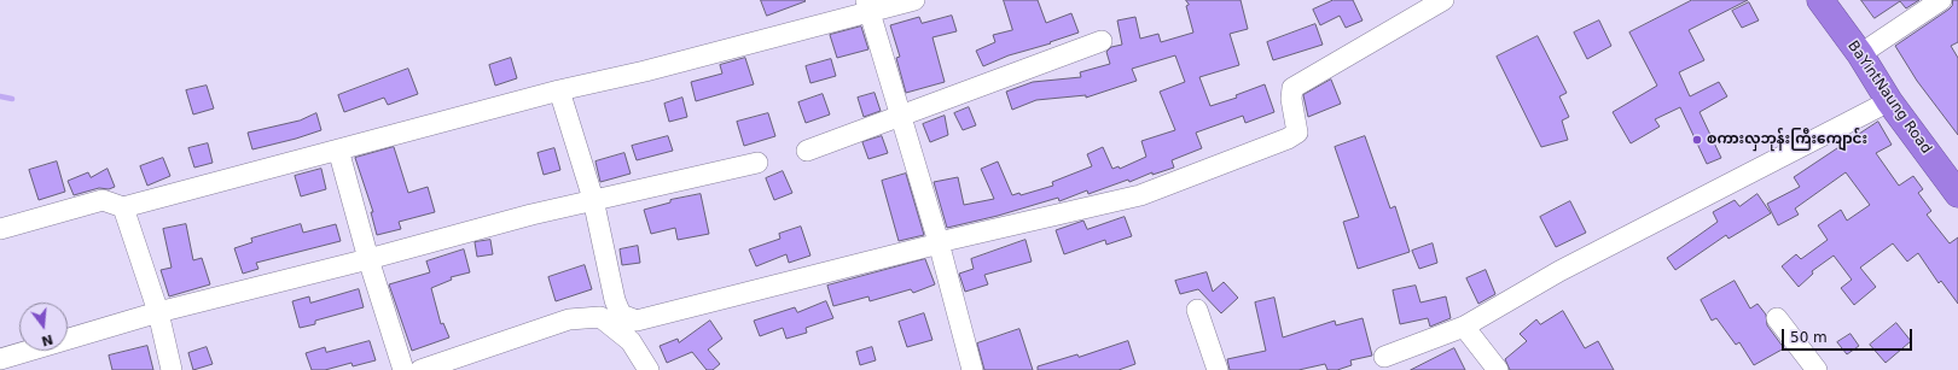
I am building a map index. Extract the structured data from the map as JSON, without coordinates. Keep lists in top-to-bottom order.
{
  "streets": {
    "highway": ["BaYintNaung Road"]
  },
  "places": ["စကားလှဘုန်းကြီးကျောင်း"],
  "scale_bar": "50 m",
  "north": "bottom"
}
